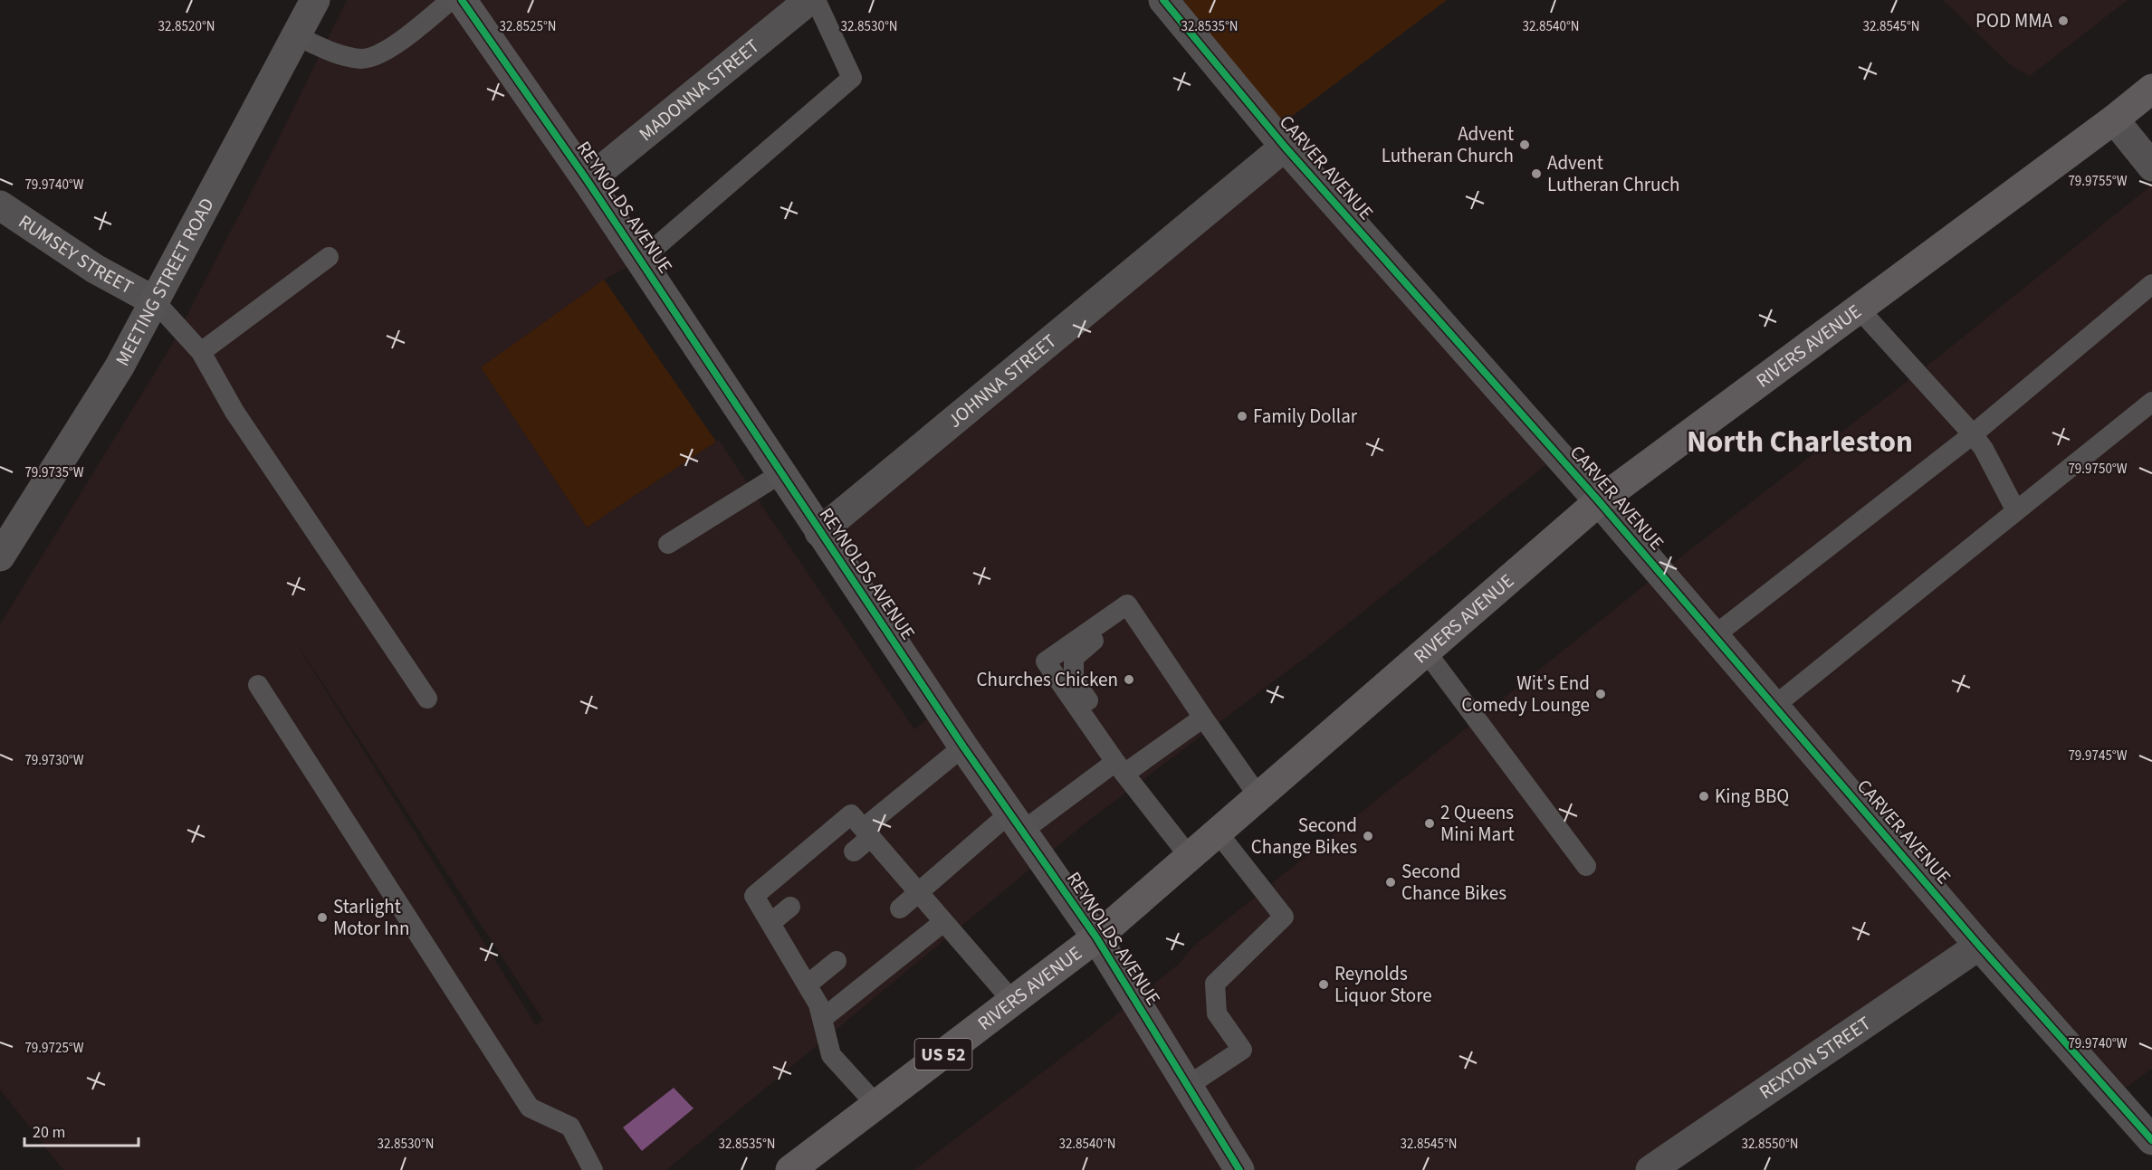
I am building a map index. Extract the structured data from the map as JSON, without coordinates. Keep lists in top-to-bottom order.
{
  "streets": {
    "main road": ["RIVERS AVENUE", "US 52"],
    "street": [
      "MADONNA STREET",
      "CARVER AVENUE",
      "REYNOLDS AVENUE",
      "RUMSEY STREET",
      "MEETING STREET ROAD",
      "JOHNNA STREET",
      "REXTON STREET"
    ]
  },
  "crossings": [
    ["MADONNA STREET", "REYNOLDS AVENUE"],
    ["CARVER AVENUE", "RIVERS AVENUE"],
    ["CARVER AVENUE", "JOHNNA STREET"],
    ["CARVER AVENUE", "REXTON STREET"],
    ["REYNOLDS AVENUE", "RIVERS AVENUE"],
    ["REYNOLDS AVENUE", "JOHNNA STREET"],
    ["RUMSEY STREET", "MEETING STREET ROAD"]
  ],
  "districts": ["North Charleston"],
  "places": [
    "POD MMA",
    "Advent Lutheran Church",
    "Advent Lutheran Chruch",
    "Family Dollar",
    "Churches Chicken",
    "Wit's End Comedy Lounge",
    "King BBQ",
    "2 Queens Mini Mart",
    "Second Change Bikes",
    "Second Chance Bikes",
    "Starlight Motor Inn",
    "Reynolds Liquor Store"
  ],
  "scale_bar": "20 m",
  "coordinates": [
    "32.8520°N",
    "32.8525°N",
    "32.8530°N",
    "32.8535°N",
    "32.8540°N",
    "32.8545°N",
    "79.9755°W",
    "79.9740°W",
    "79.9750°W",
    "79.9735°W",
    "79.9745°W",
    "79.9730°W",
    "79.9725°W",
    "32.8550°N"
  ]
}
